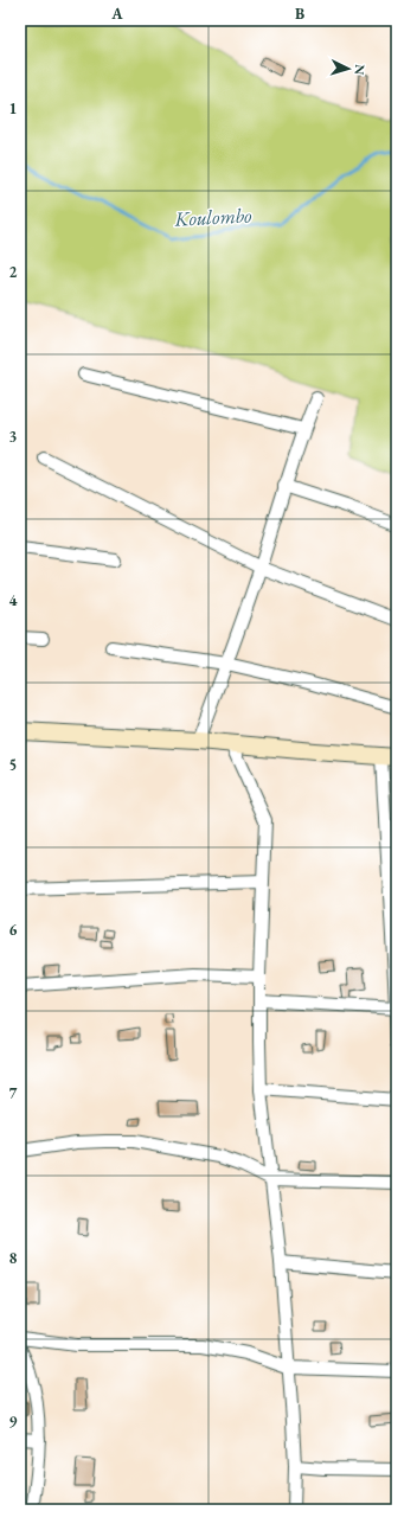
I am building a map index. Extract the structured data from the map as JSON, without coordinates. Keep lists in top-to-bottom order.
{
  "water": ["Koulombo"],
  "north": "right",
  "grid": {
    "columns": ["A", "B"],
    "rows": [
      "1",
      "2",
      "3",
      "4",
      "5",
      "6",
      "7",
      "8",
      "9"
    ]
  }
}
